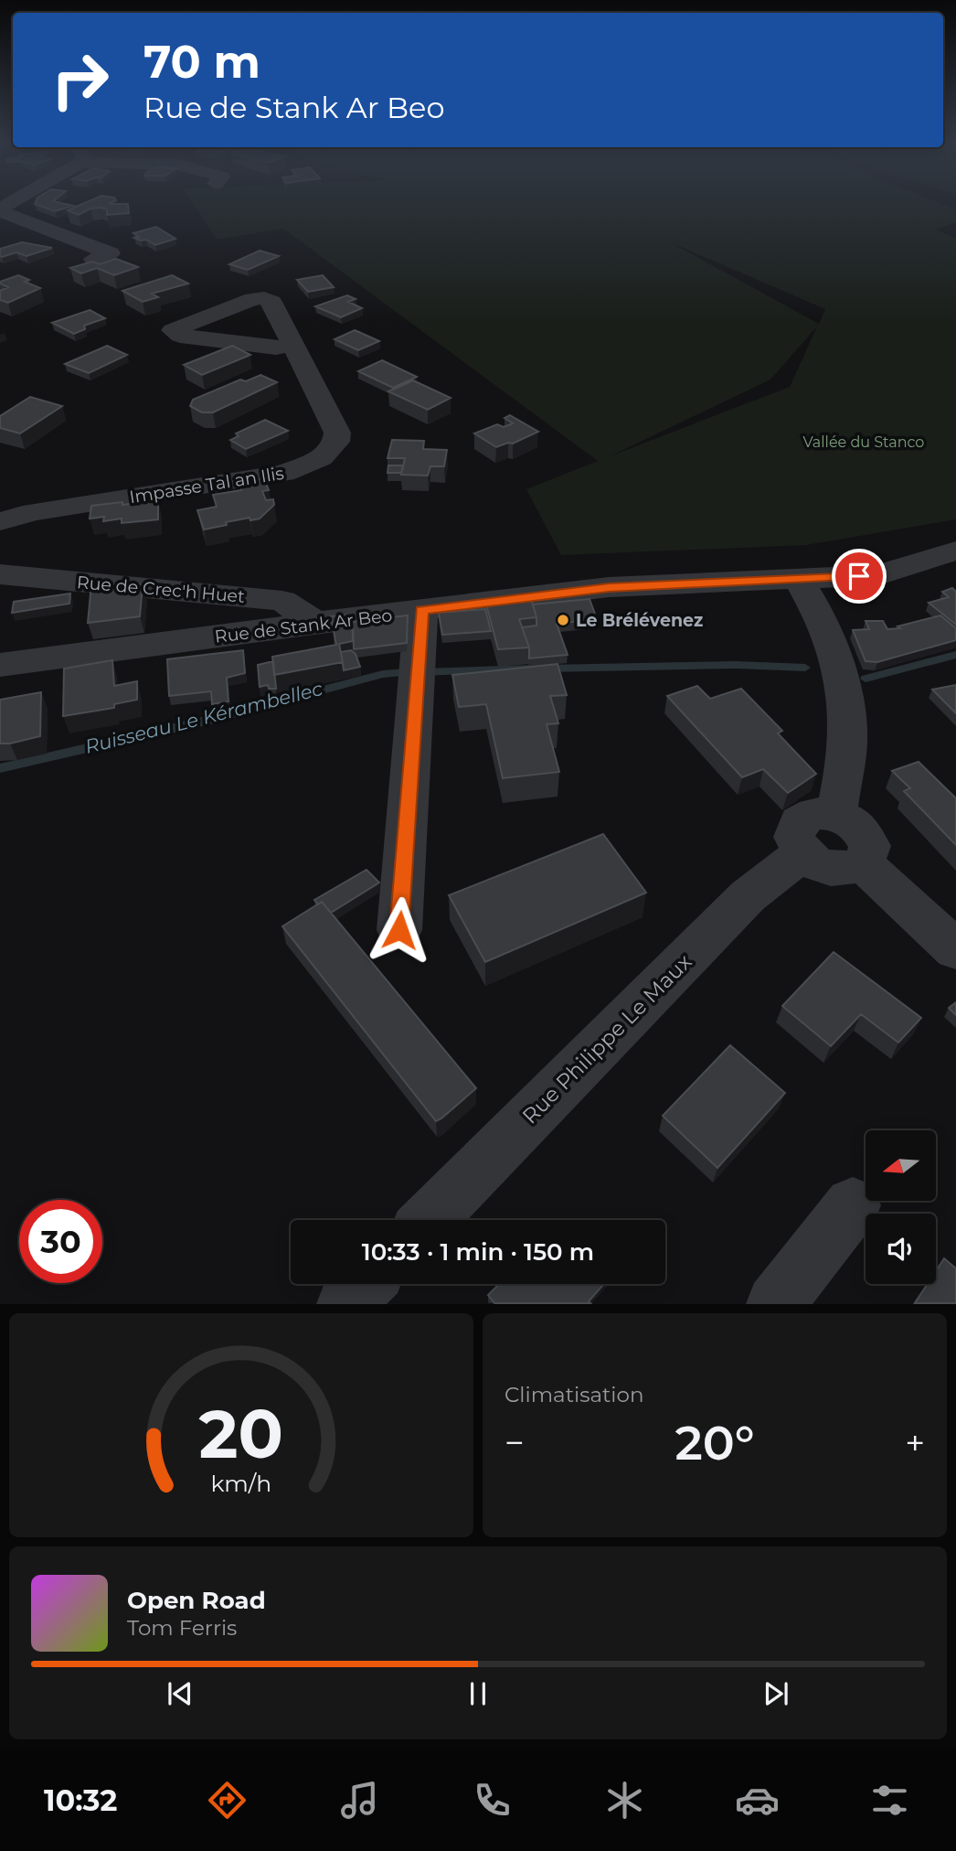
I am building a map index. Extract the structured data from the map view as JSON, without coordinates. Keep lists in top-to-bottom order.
{
  "streets": {
    "street": [
      "Impasse Tal an Ilis",
      "Rue de Crec'h Huet",
      "Rue de Stank Ar Beo",
      "Rue Philippe Le Maux"
    ]
  },
  "crossings": [
    ["Rue de Crec'h Huet", "Rue de Stank Ar Beo"]
  ],
  "water": ["Ruisseau Le Kérambellec"],
  "parks": ["Vallée du Stanco"],
  "places": ["Le Brélévenez"],
  "north": "left",
  "page": {
    "turn": ["70 m", "Rue de Stank Ar Beo"],
    "limit": "30",
    "trip": "10:33 · 1 min · 150 m",
    "tile": "Climatisation",
    "heat": ["−", "20°", "+"],
    "song": ["Open Road", "Tom Ferris"],
    "tabs": "10:32",
    "gauge": ["20", "km/h"]
  }
}
